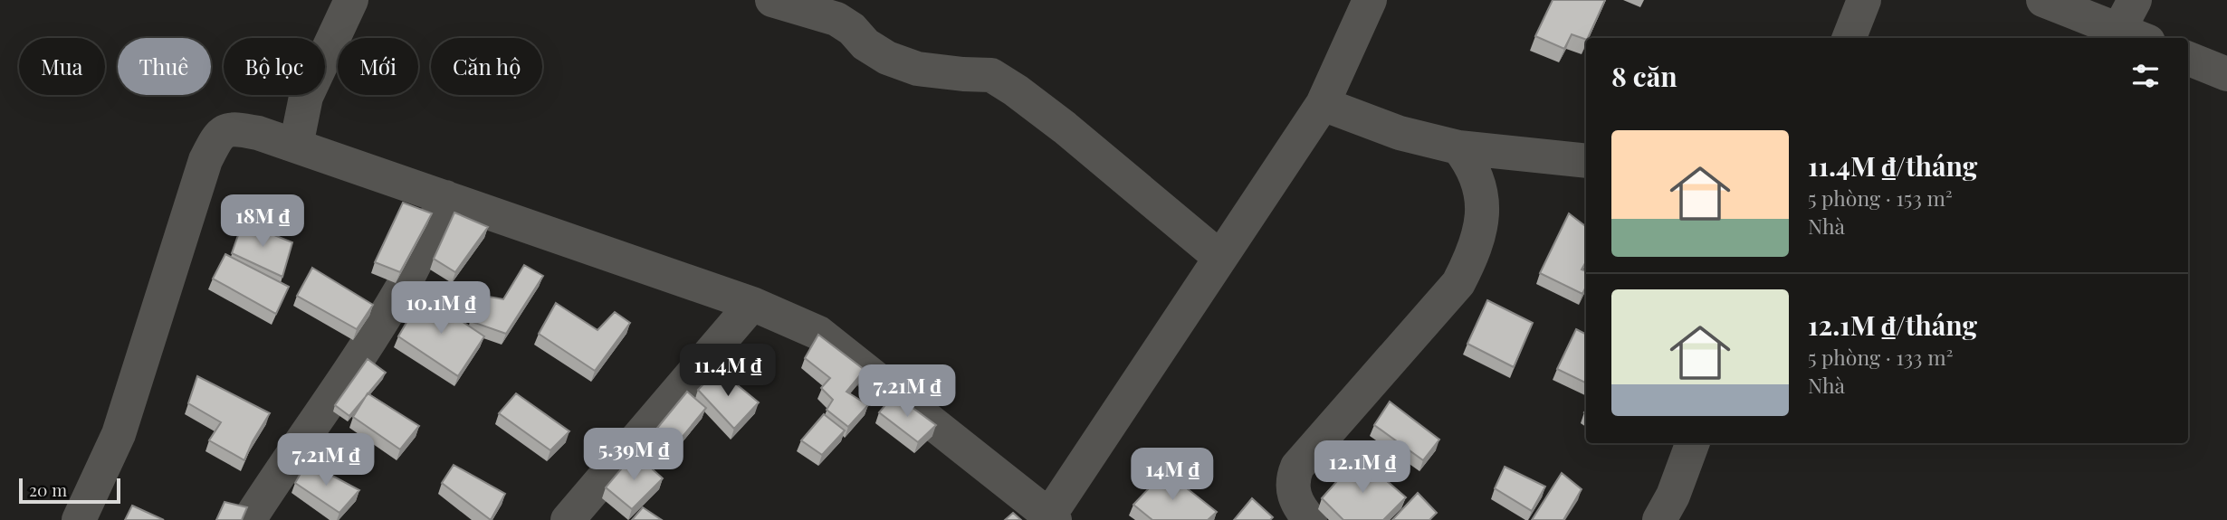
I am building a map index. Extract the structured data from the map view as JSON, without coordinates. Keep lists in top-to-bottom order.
{
  "scale_bar": "20 m",
  "page": {
    "chip": [
      "Mua",
      "Thuê",
      "Bộ lọc",
      "Mới",
      "Căn hộ"
    ],
    "heading": "8 căn",
    "list": [
      {
        "name": "11.4M ₫/tháng",
        "note": "5 phòng · 153 m² · Nhà"
      },
      {
        "name": "12.1M ₫/tháng",
        "note": "5 phòng · 133 m² · Nhà"
      }
    ],
    "price": [
      "18M ₫",
      "10.1M ₫",
      "11.4M ₫",
      "7.21M ₫",
      "5.39M ₫",
      "7.21M ₫",
      "12.1M ₫",
      "14M ₫"
    ],
    "scale": "20 m"
  }
}
